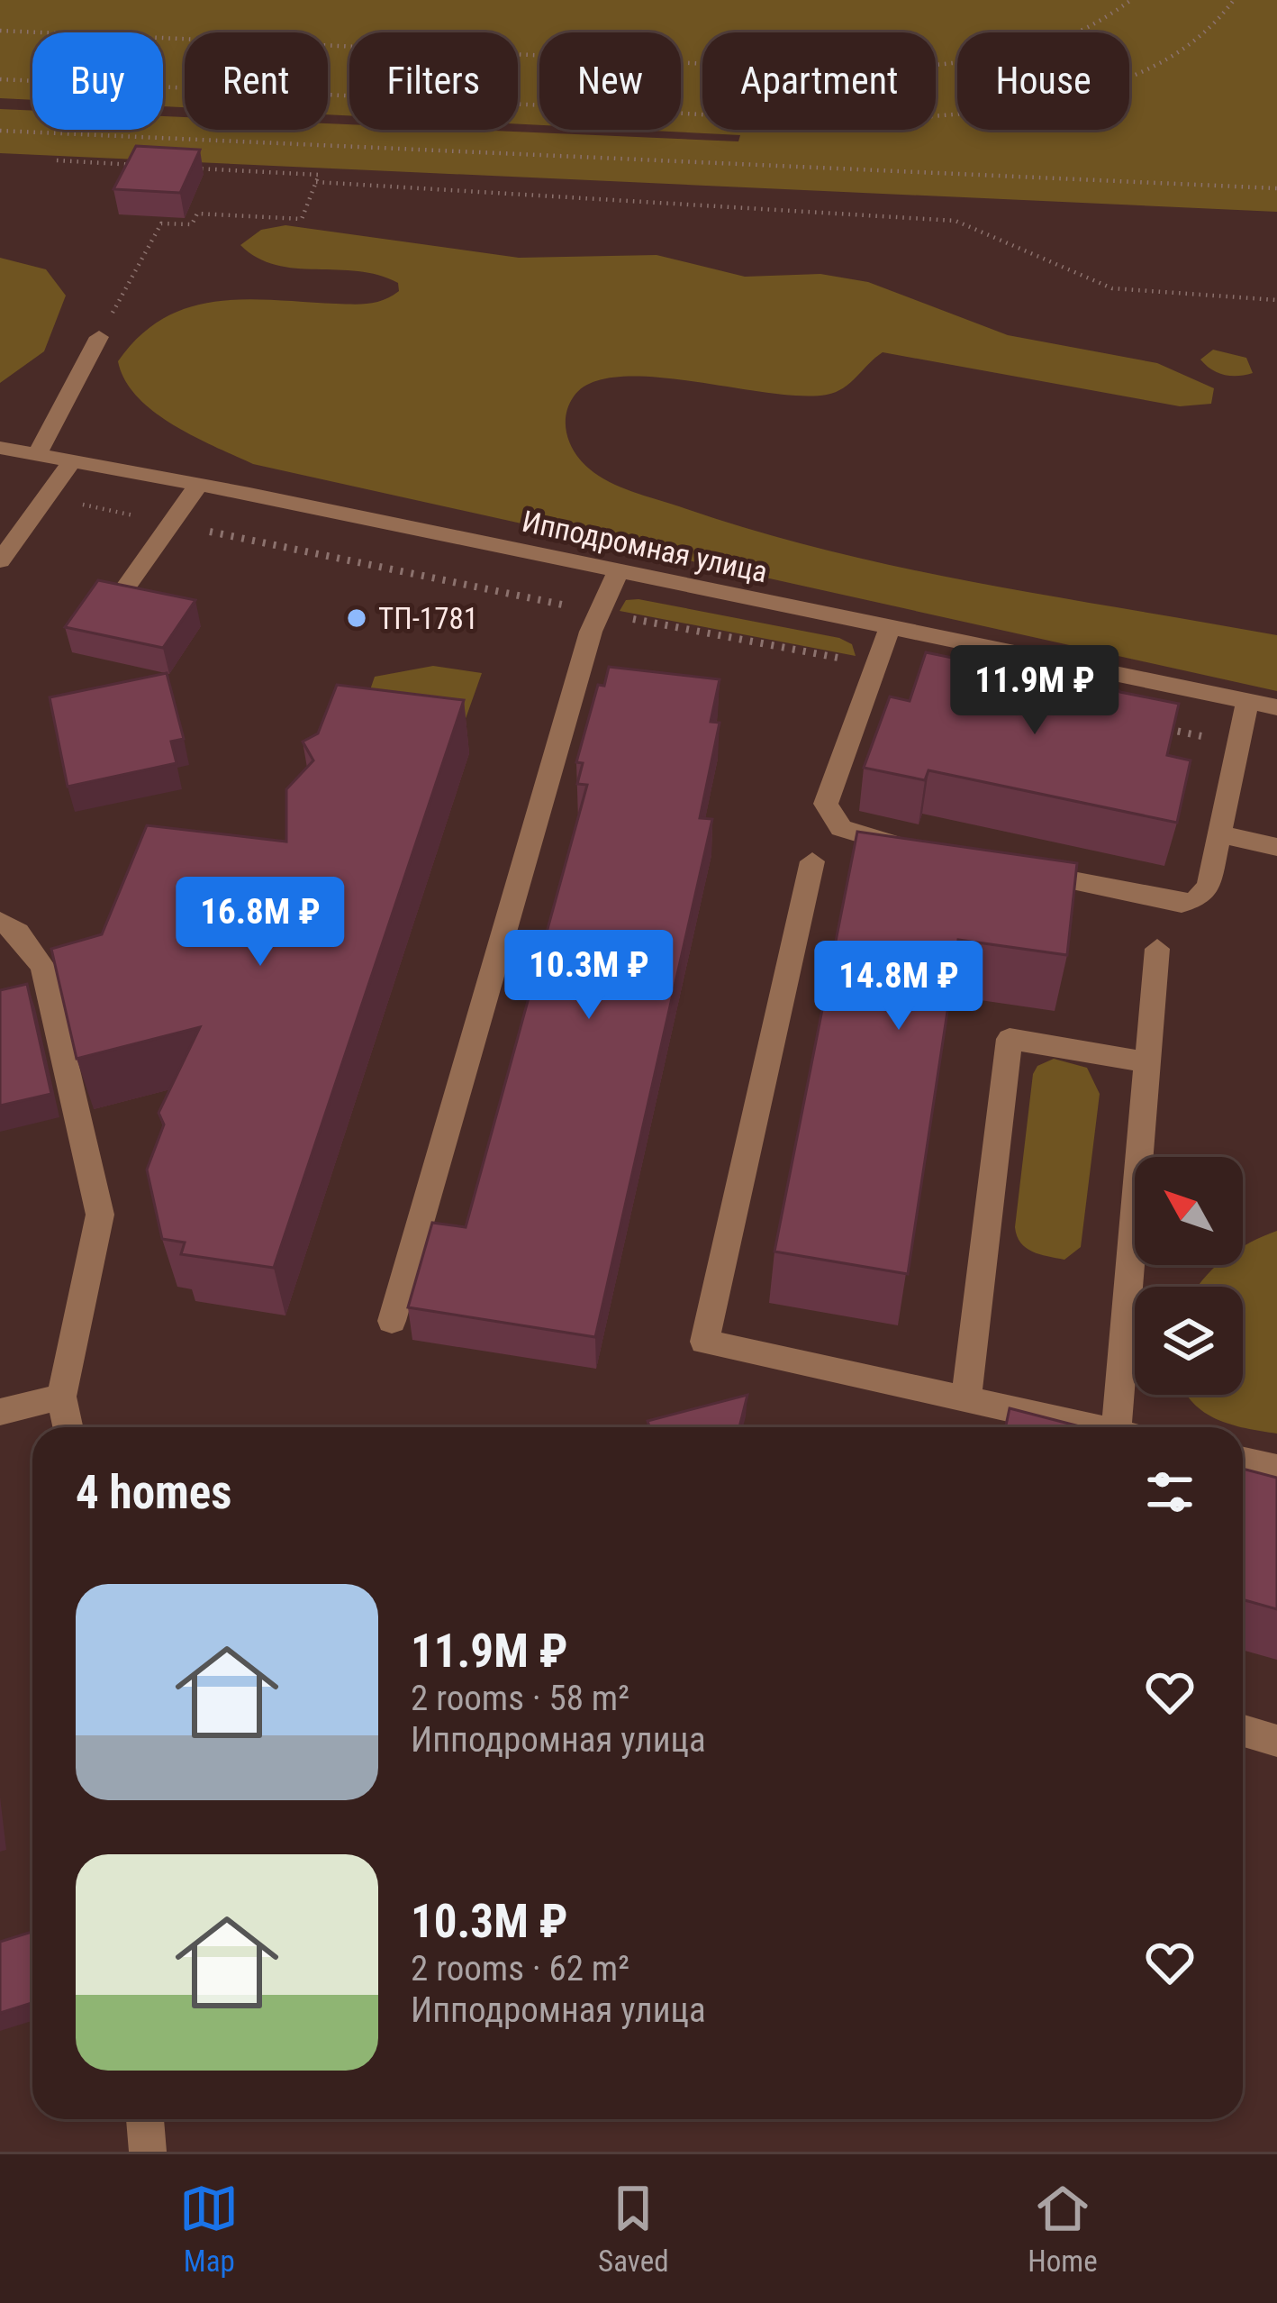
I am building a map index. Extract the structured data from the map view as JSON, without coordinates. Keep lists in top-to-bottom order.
{
  "streets": {
    "street": ["Ипподромная улица"]
  },
  "places": ["ТП-1781"],
  "north": "top left",
  "page": {
    "chip": [
      "Buy",
      "Rent",
      "Filters",
      "New",
      "Apartment",
      "House"
    ],
    "price": [
      "11.9M ₽",
      "16.8M ₽",
      "10.3M ₽",
      "14.8M ₽"
    ],
    "heading": "4 homes",
    "list": [
      {
        "name": "11.9M ₽",
        "note": "2 rooms · 58 m² · Ипподромная улица"
      },
      {
        "name": "10.3M ₽",
        "note": "2 rooms · 62 m² · Ипподромная улица"
      }
    ],
    "tabs": ["Map", "Saved", "Home"]
  }
}
